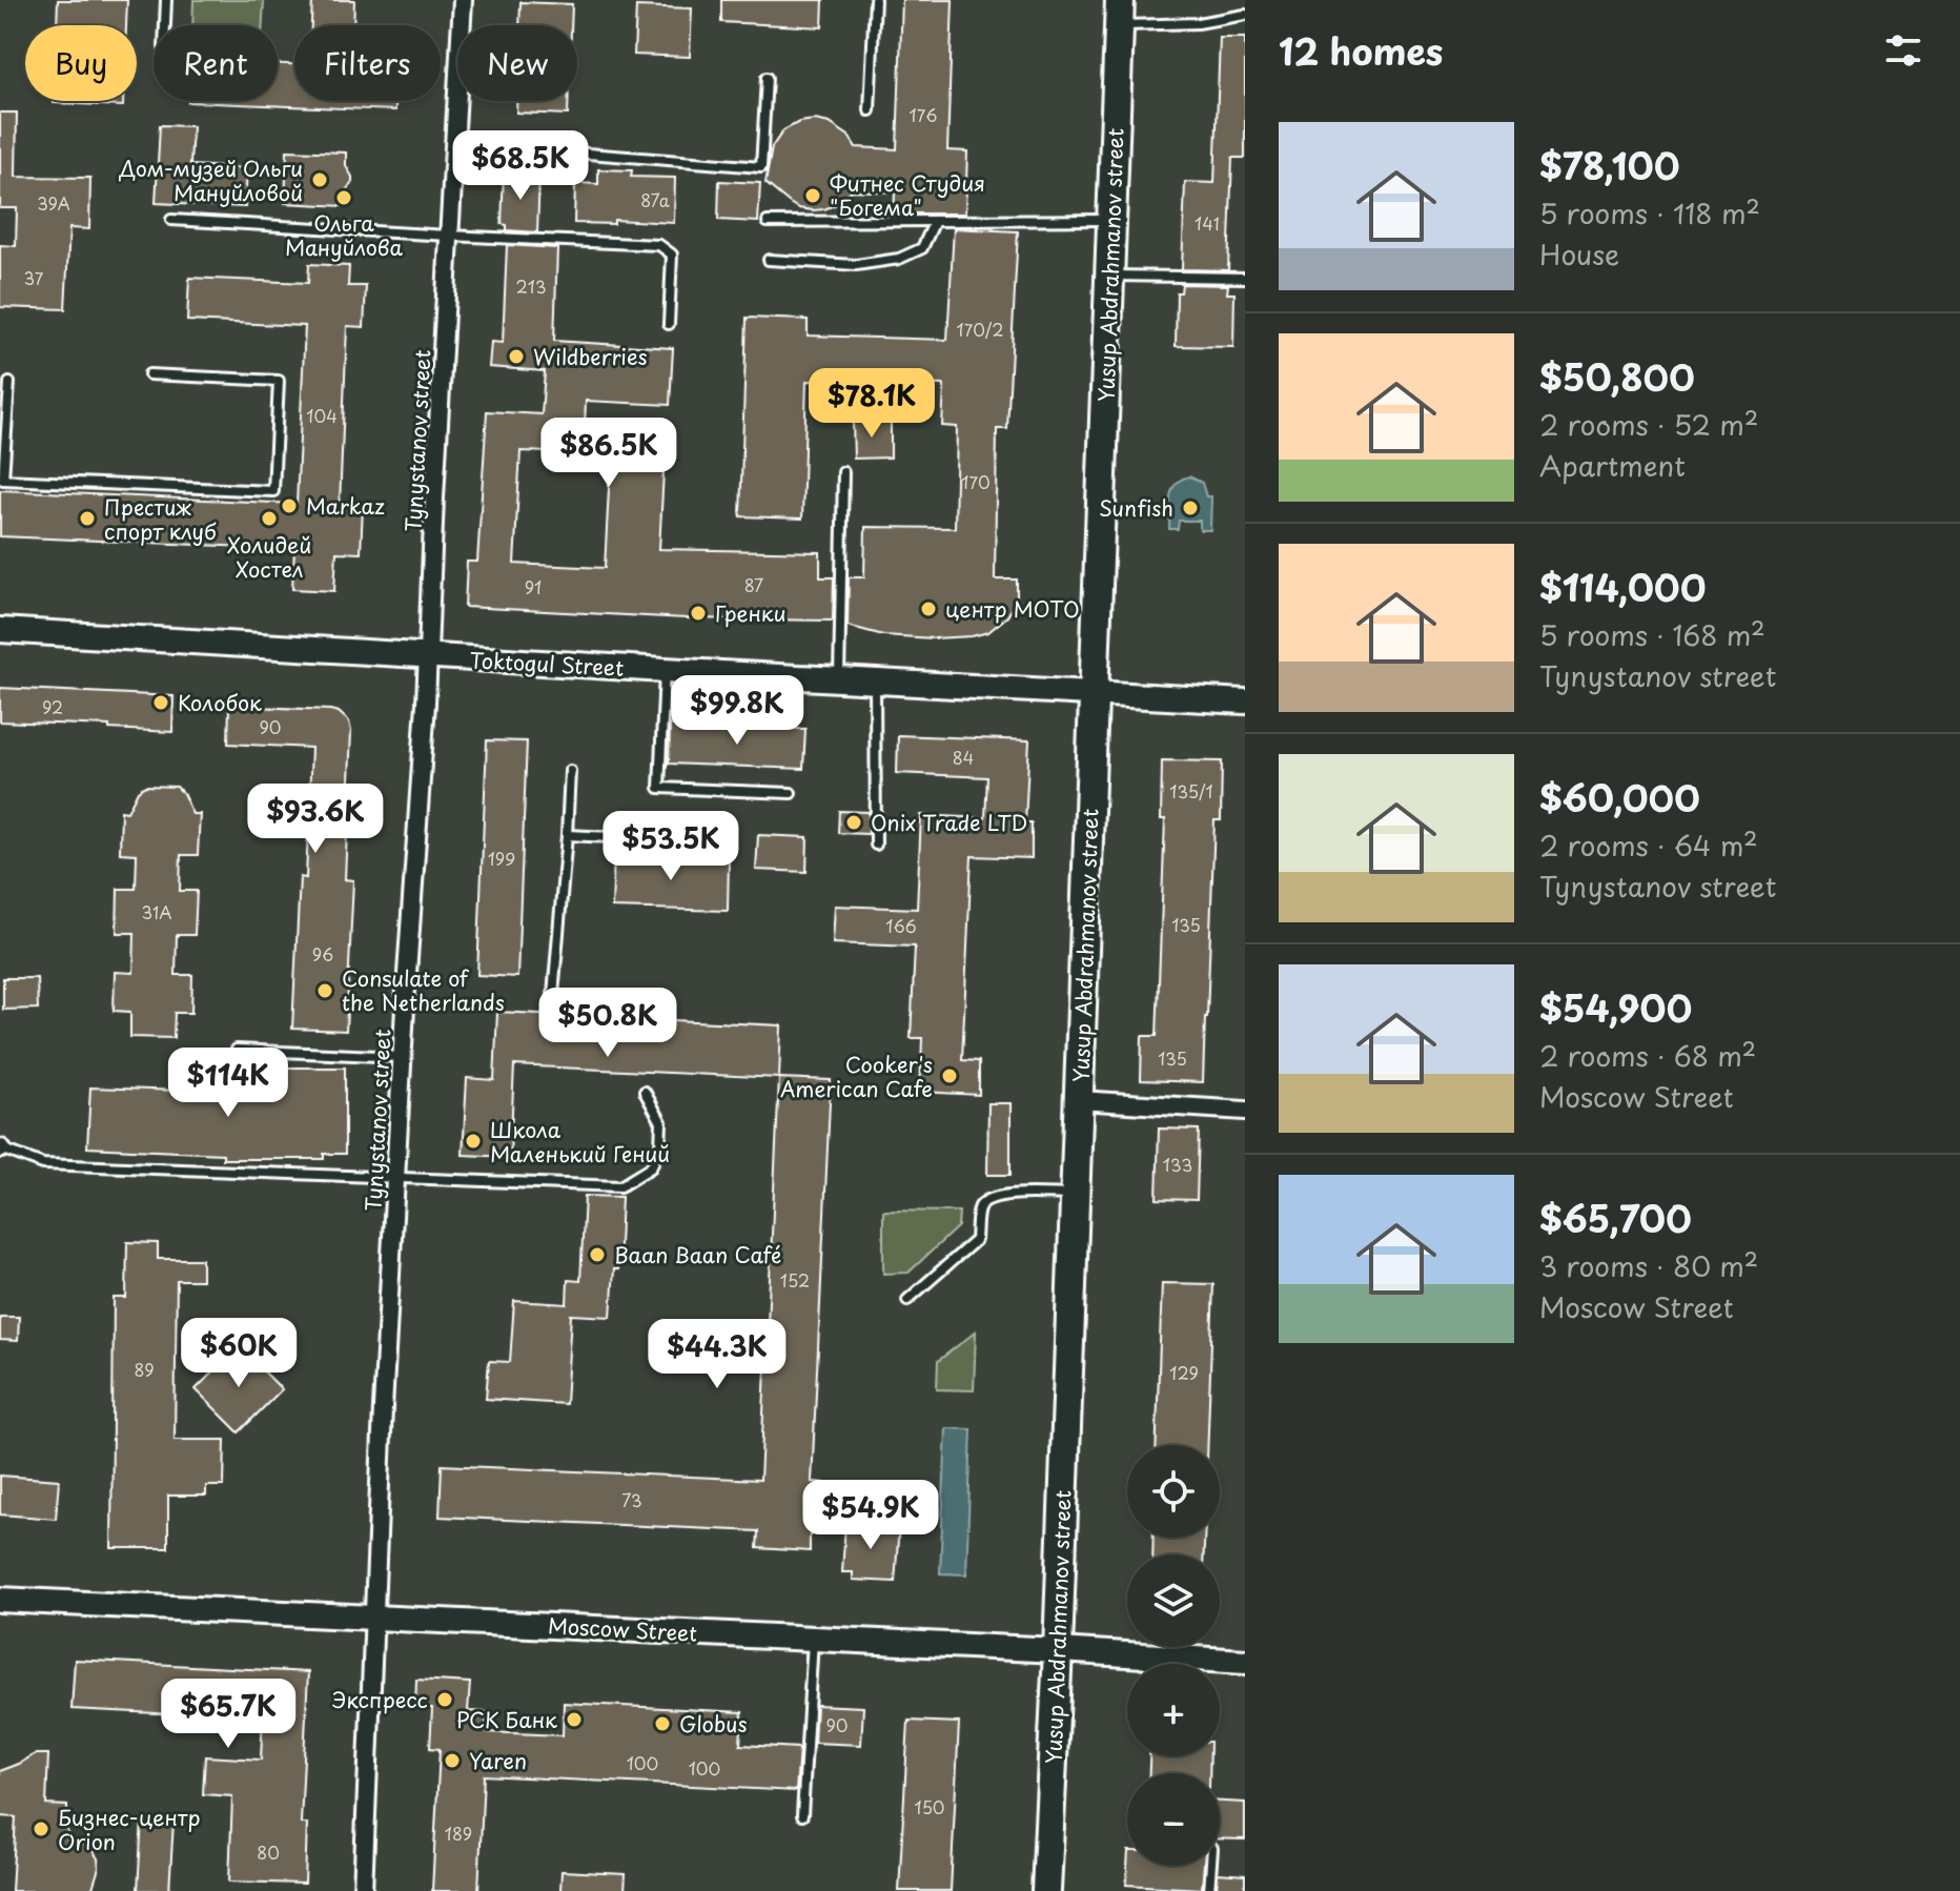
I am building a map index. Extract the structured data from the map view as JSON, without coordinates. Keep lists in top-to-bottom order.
{
  "streets": {
    "main road": ["Yusup Abdrahmanov street", "Toktogul Street", "Moscow Street"],
    "street": ["Tynystanov street"]
  },
  "crossings": [
    ["Yusup Abdrahmanov street", "Toktogul Street"],
    ["Yusup Abdrahmanov street", "Moscow Street"],
    ["Tynystanov street", "Toktogul Street"],
    ["Tynystanov street", "Moscow Street"]
  ],
  "places": [
    "Дом-музей Ольги Мануйловой",
    "Фитнес Студия \"Богема\"",
    "Ольга Мануйлова",
    "Wildberries",
    "Markaz",
    "Sunfish",
    "Престиж спорт клуб",
    "Холидей Хостел",
    "центр МОТО",
    "Гренки",
    "Колобок",
    "Onix Trade LTD",
    "Consulate of the Netherlands",
    "Cooker's American Cafe",
    "Школа Маленький Гений",
    "Baan Baan Café",
    "Экспресс",
    "РСК Банк",
    "Globus",
    "Yaren",
    "Бизнес-центр Orion"
  ],
  "house_numbers": [
    "176",
    "87а",
    "39А",
    "141",
    "37",
    "213",
    "170/2",
    "104",
    "170",
    "87",
    "91",
    "92",
    "90",
    "84",
    "135/1",
    "199",
    "31А",
    "135",
    "166",
    "96",
    "135",
    "133",
    "152",
    "89",
    "129",
    "73",
    "90",
    "100",
    "100",
    "150",
    "189",
    "80"
  ],
  "page": {
    "heading": "12 homes",
    "chip": [
      "Buy",
      "Rent",
      "Filters",
      "New"
    ],
    "list": [
      {
        "name": "$78,100",
        "note": "5 rooms · 118 m² · House"
      },
      {
        "name": "$50,800",
        "note": "2 rooms · 52 m² · Apartment"
      },
      {
        "name": "$114,000",
        "note": "5 rooms · 168 m² · Tynystanov street"
      },
      {
        "name": "$60,000",
        "note": "2 rooms · 64 m² · Tynystanov street"
      },
      {
        "name": "$54,900",
        "note": "2 rooms · 68 m² · Moscow Street"
      },
      {
        "name": "$65,700",
        "note": "3 rooms · 80 m² · Moscow Street"
      }
    ],
    "price": [
      "$68.5K",
      "$78.1K",
      "$86.5K",
      "$99.8K",
      "$93.6K",
      "$53.5K",
      "$50.8K",
      "$114K",
      "$60K",
      "$44.3K",
      "$54.9K",
      "$65.7K"
    ],
    "map_buttons": ["+", "−"]
  }
}
